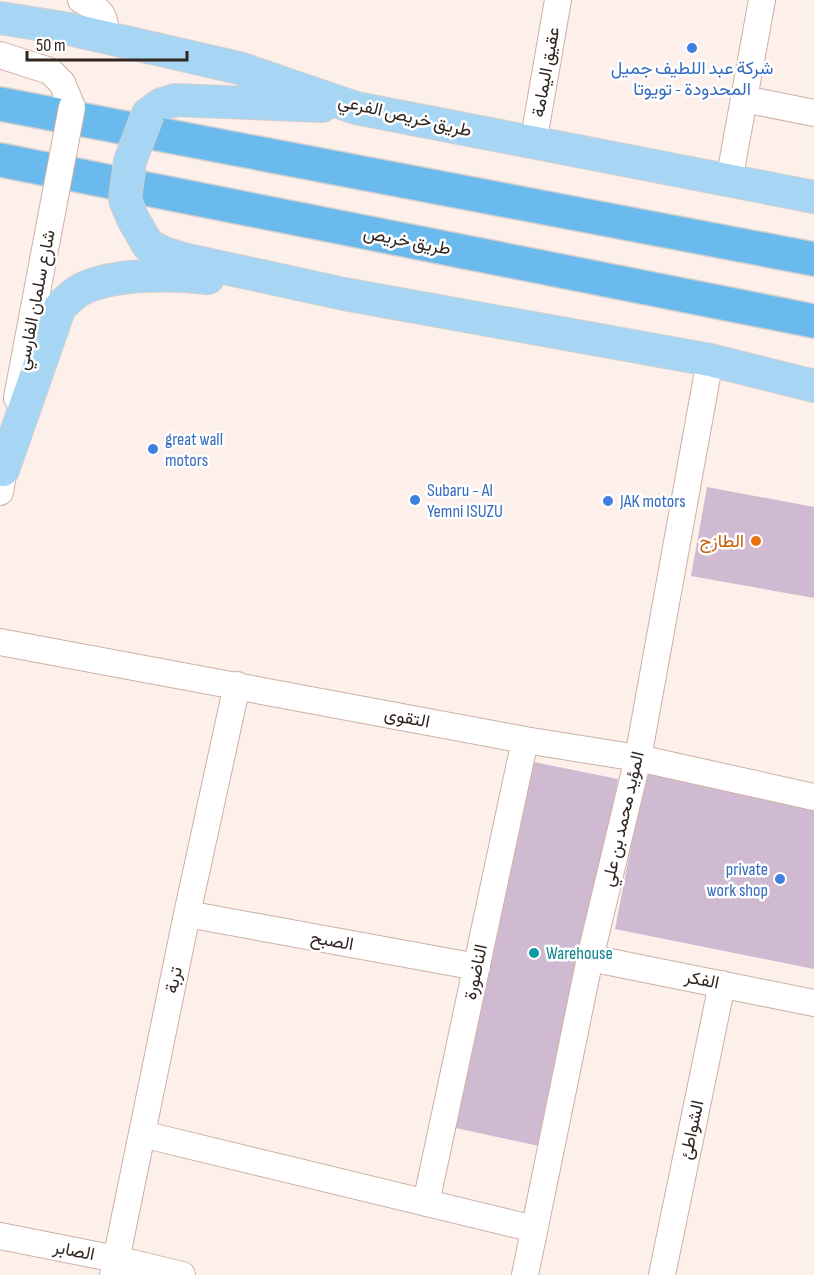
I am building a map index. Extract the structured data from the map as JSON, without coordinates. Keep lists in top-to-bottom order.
{
  "streets": {
    "highway": ["طريق خريص"],
    "main road": ["طريق خريص الفرعي"],
    "street": [
      "عقيق اليمامة",
      "شارع سلمان الفارسي",
      "التقوى",
      "المؤيد محمد بن علي",
      "الصبح",
      "الناضورة",
      "تربة",
      "الفكر",
      "الشواطئ",
      "الصابر"
    ]
  },
  "crossings": [
    ["عقيق اليمامة", "طريق خريص الفرعي"],
    ["التقوى", "المؤيد محمد بن علي"],
    ["التقوى", "الناضورة"],
    ["التقوى", "تربة"],
    ["المؤيد محمد بن علي", "الفكر"],
    ["الصبح", "الناضورة"],
    ["الصبح", "تربة"],
    ["تربة", "الصابر"],
    ["الفكر", "الشواطئ"]
  ],
  "places": [
    "شركة عبد اللطيف جميل المحدودة - تويوتا",
    "great wall motors",
    "Subaru - Al Yemni ISUZU",
    "JAK motors",
    "الطازج",
    "private work shop",
    "Warehouse"
  ],
  "scale_bar": "50 m"
}
